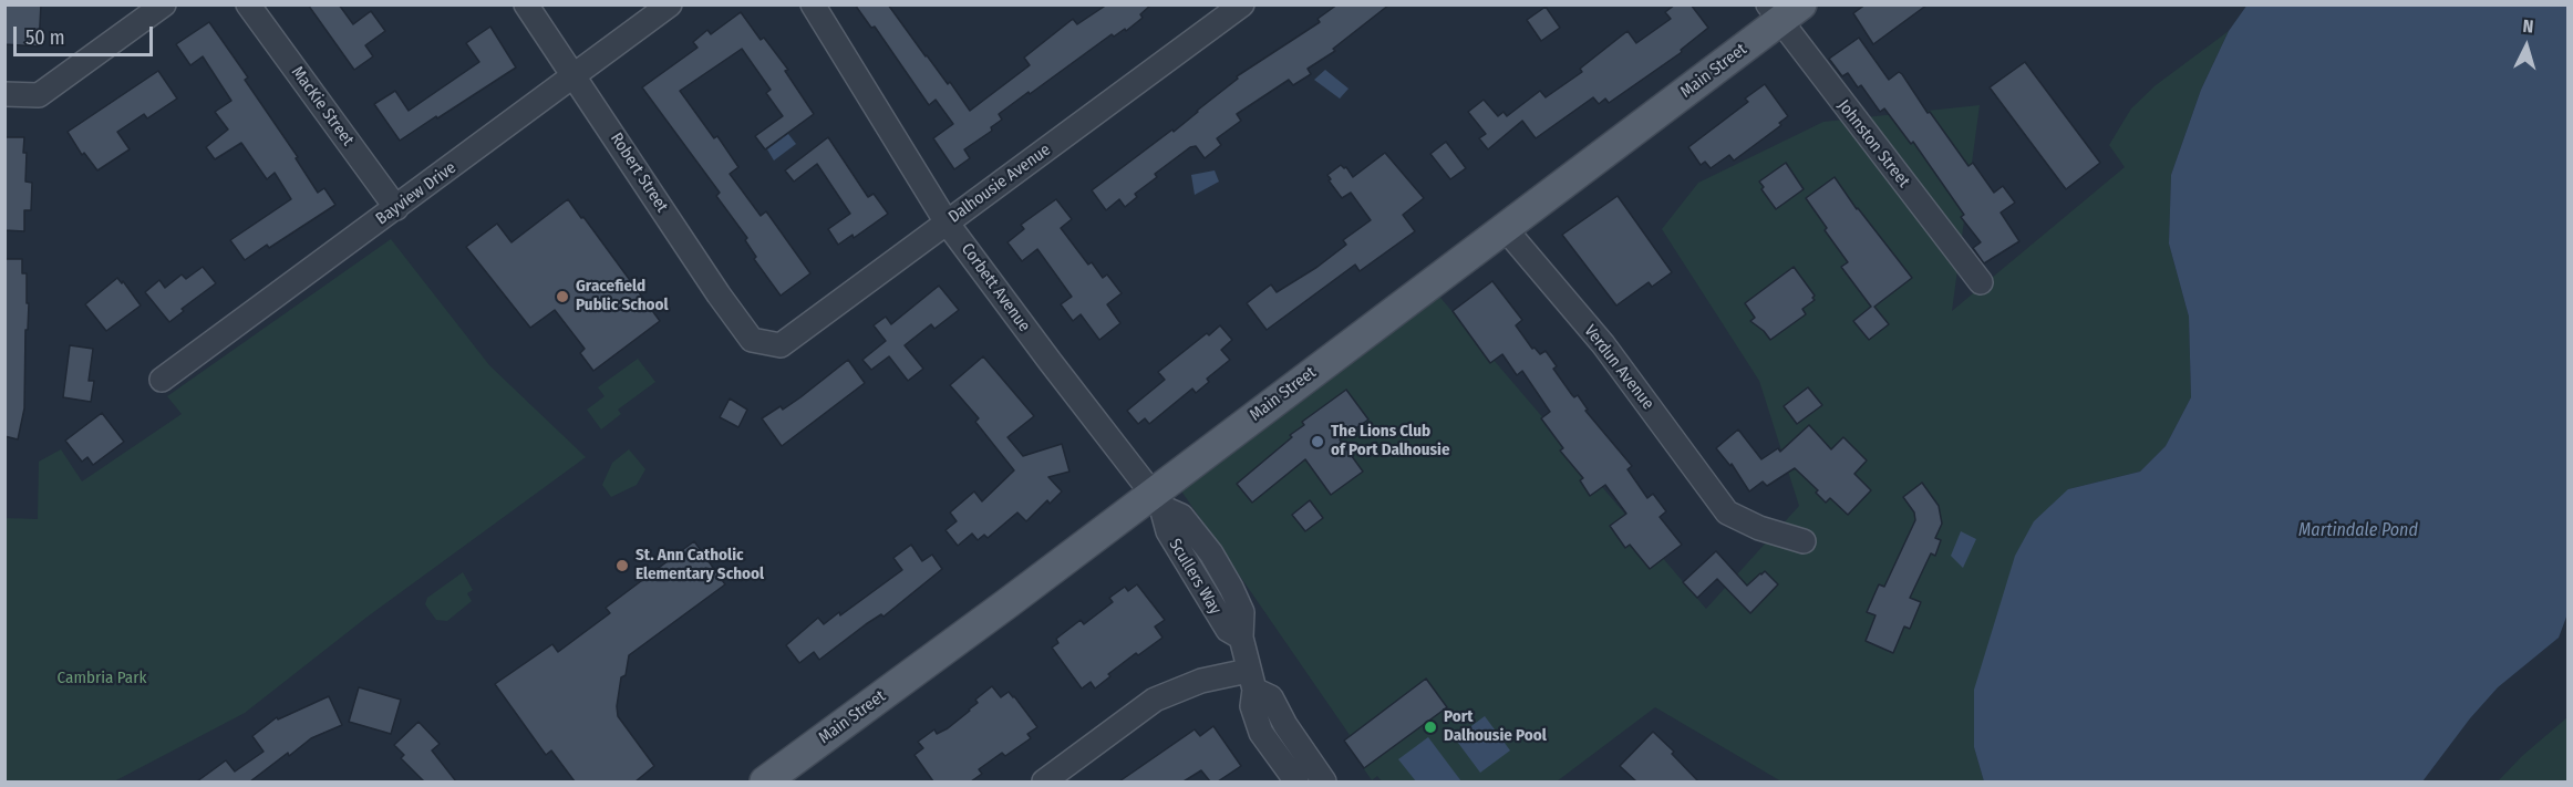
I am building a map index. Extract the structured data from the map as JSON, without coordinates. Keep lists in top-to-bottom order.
{
  "streets": {
    "main road": ["Main Street"],
    "street": [
      "MacKie Street",
      "Johnston Street",
      "Robert Street",
      "Dalhousie Avenue",
      "Bayview Drive",
      "Corbett Avenue",
      "Verdun Avenue",
      "Scullers Way"
    ]
  },
  "crossings": [
    ["Main Street", "Johnston Street"],
    ["Main Street", "Corbett Avenue"],
    ["Main Street", "Verdun Avenue"],
    ["Main Street", "Scullers Way"],
    ["MacKie Street", "Bayview Drive"],
    ["Robert Street", "Dalhousie Avenue"],
    ["Robert Street", "Bayview Drive"],
    ["Dalhousie Avenue", "Corbett Avenue"],
    ["Corbett Avenue", "Scullers Way"]
  ],
  "water": ["Martindale Pond"],
  "parks": ["Cambria Park"],
  "places": [
    "Gracefield Public School",
    "The Lions Club of Port Dalhousie",
    "St. Ann Catholic Elementary School",
    "Port Dalhousie Pool"
  ],
  "scale_bar": "50 m",
  "north": "top"
}
